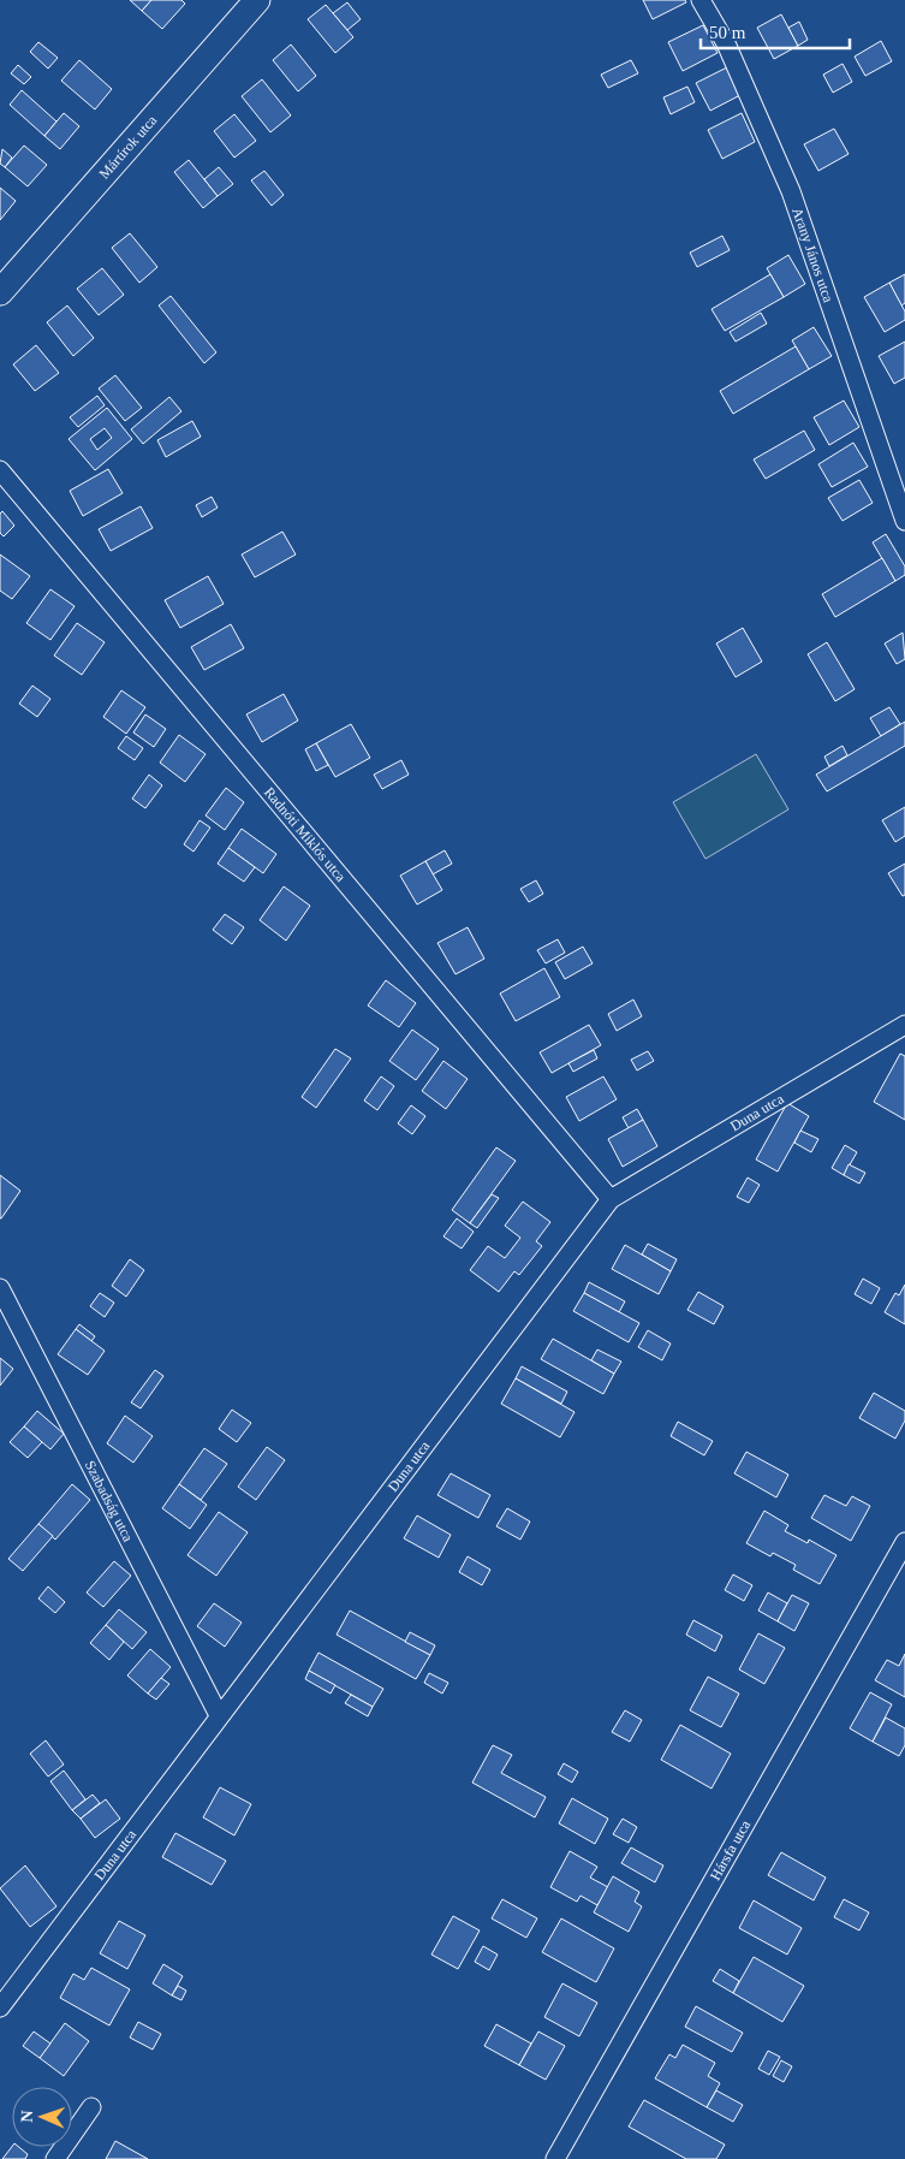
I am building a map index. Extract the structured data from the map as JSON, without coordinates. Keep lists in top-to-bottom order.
{
  "streets": {
    "main road": ["Mártírok utca"],
    "street": [
      "Arany János utca",
      "Radnóti Miklós utca",
      "Duna utca",
      "Szabadság utca",
      "Hársfa utca"
    ]
  },
  "crossings": [
    ["Radnóti Miklós utca", "Duna utca"],
    ["Duna utca", "Szabadság utca"]
  ],
  "scale_bar": "50 m",
  "north": "left"
}
